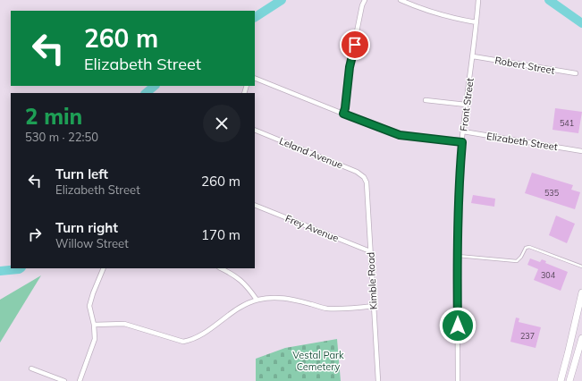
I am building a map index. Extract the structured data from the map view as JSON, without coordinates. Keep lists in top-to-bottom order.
{
  "streets": {
    "street": [
      "Robert Street",
      "Front Street",
      "Elizabeth Street",
      "Leland Avenue",
      "Frey Avenue",
      "Kimble Road"
    ]
  },
  "crossings": [
    ["Robert Street", "Front Street"],
    ["Front Street", "Elizabeth Street"],
    ["Leland Avenue", "Kimble Road"],
    ["Frey Avenue", "Kimble Road"]
  ],
  "parks": ["Vestal Park Cemetery"],
  "house_numbers": [
    "541",
    "535",
    "304",
    "237"
  ],
  "page": {
    "turn": ["260 m", "Elizabeth Street"],
    "heading": ["2 min", "530 m · 22:50"],
    "list": [
      {
        "name": "Turn left",
        "note": "Elizabeth Street",
        "value": "260 m"
      },
      {
        "name": "Turn right",
        "note": "Willow Street",
        "value": "170 m"
      }
    ]
  }
}
